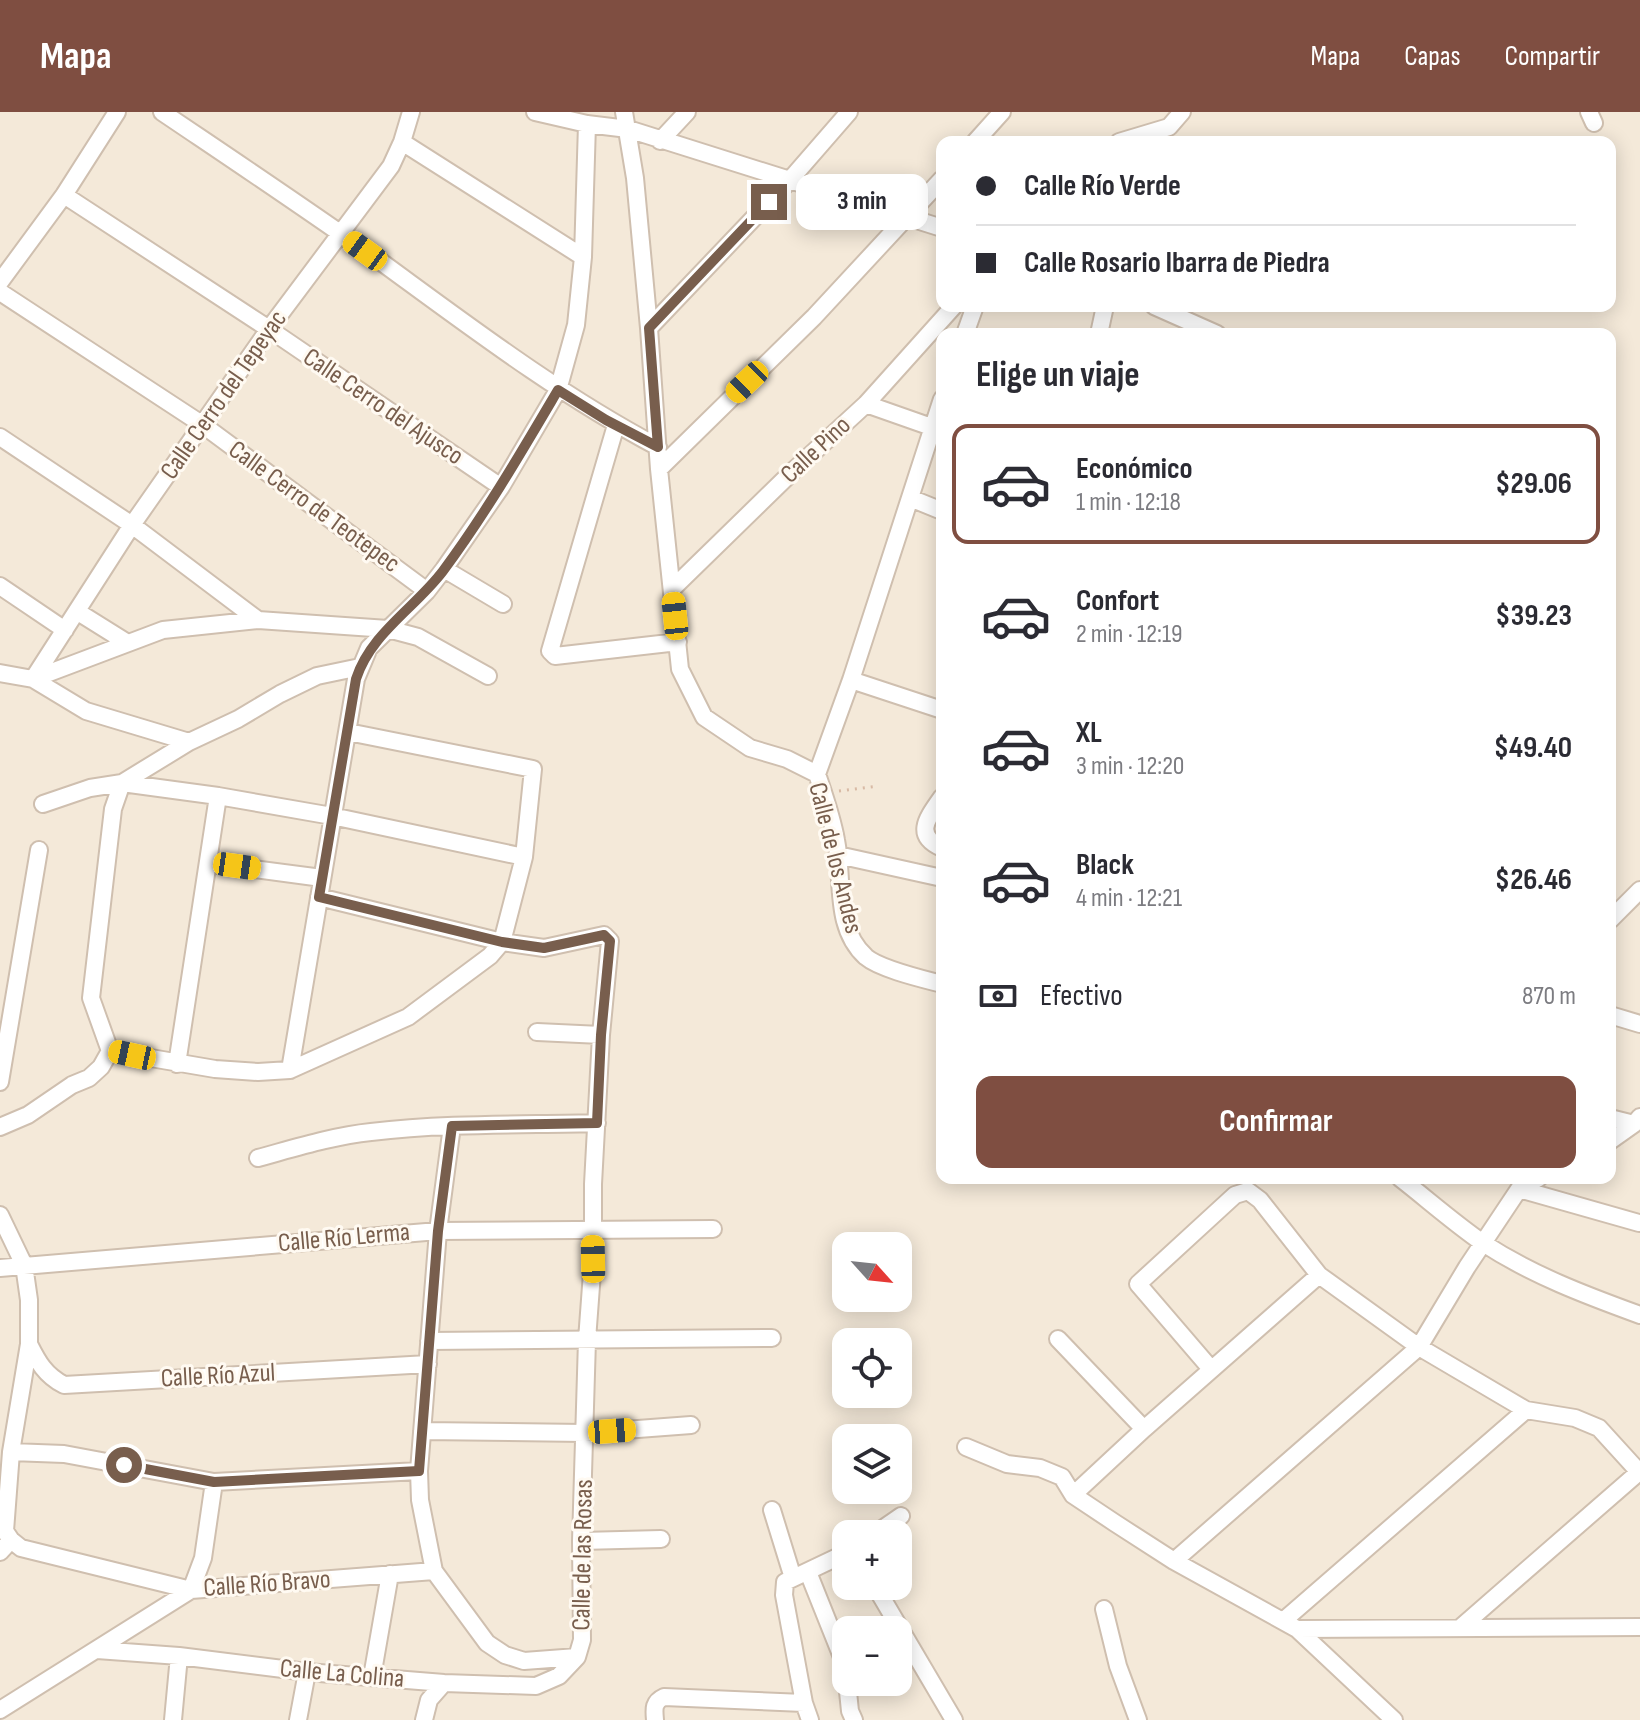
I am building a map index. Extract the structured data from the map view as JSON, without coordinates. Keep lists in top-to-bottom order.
{
  "streets": {
    "street": [
      "Calle Cerro del Tepeyac",
      "Calle Cerro del Ajusco",
      "Calle Pino",
      "Calle Cerro de Teotepec",
      "Calle de los Andes",
      "Calle Río Lerma",
      "Calle Río Azul",
      "Calle de las Rosas",
      "Calle Río Bravo",
      "Calle La Colina"
    ]
  },
  "crossings": [
    ["Calle Cerro del Tepeyac", "Calle Cerro del Ajusco"],
    ["Calle Cerro del Tepeyac", "Calle Cerro de Teotepec"],
    ["Calle Pino", "Calle de los Andes"],
    ["Calle Río Lerma", "Calle de las Rosas"],
    ["Calle de las Rosas", "Calle La Colina"]
  ],
  "north": "bottom right",
  "page": {
    "header": "Mapa",
    "nav": ["Mapa", "Capas", "Compartir"],
    "banner": ["Calle Río Verde", "Calle Rosario Ibarra de Piedra"],
    "bubble": "3 min",
    "heading": "Elige un viaje",
    "list": [
      {
        "name": "Económico",
        "note": "1 min · 12:18",
        "value": "$29.06"
      },
      {
        "name": "Confort",
        "note": "2 min · 12:19",
        "value": "$39.23"
      },
      {
        "name": "XL",
        "note": "3 min · 12:20",
        "value": "$49.40"
      },
      {
        "name": "Black",
        "note": "4 min · 12:21",
        "value": "$26.46"
      }
    ],
    "pay": ["Efectivo", "870 m"],
    "buttons": "Confirmar",
    "map_buttons": ["+", "−"]
  }
}
